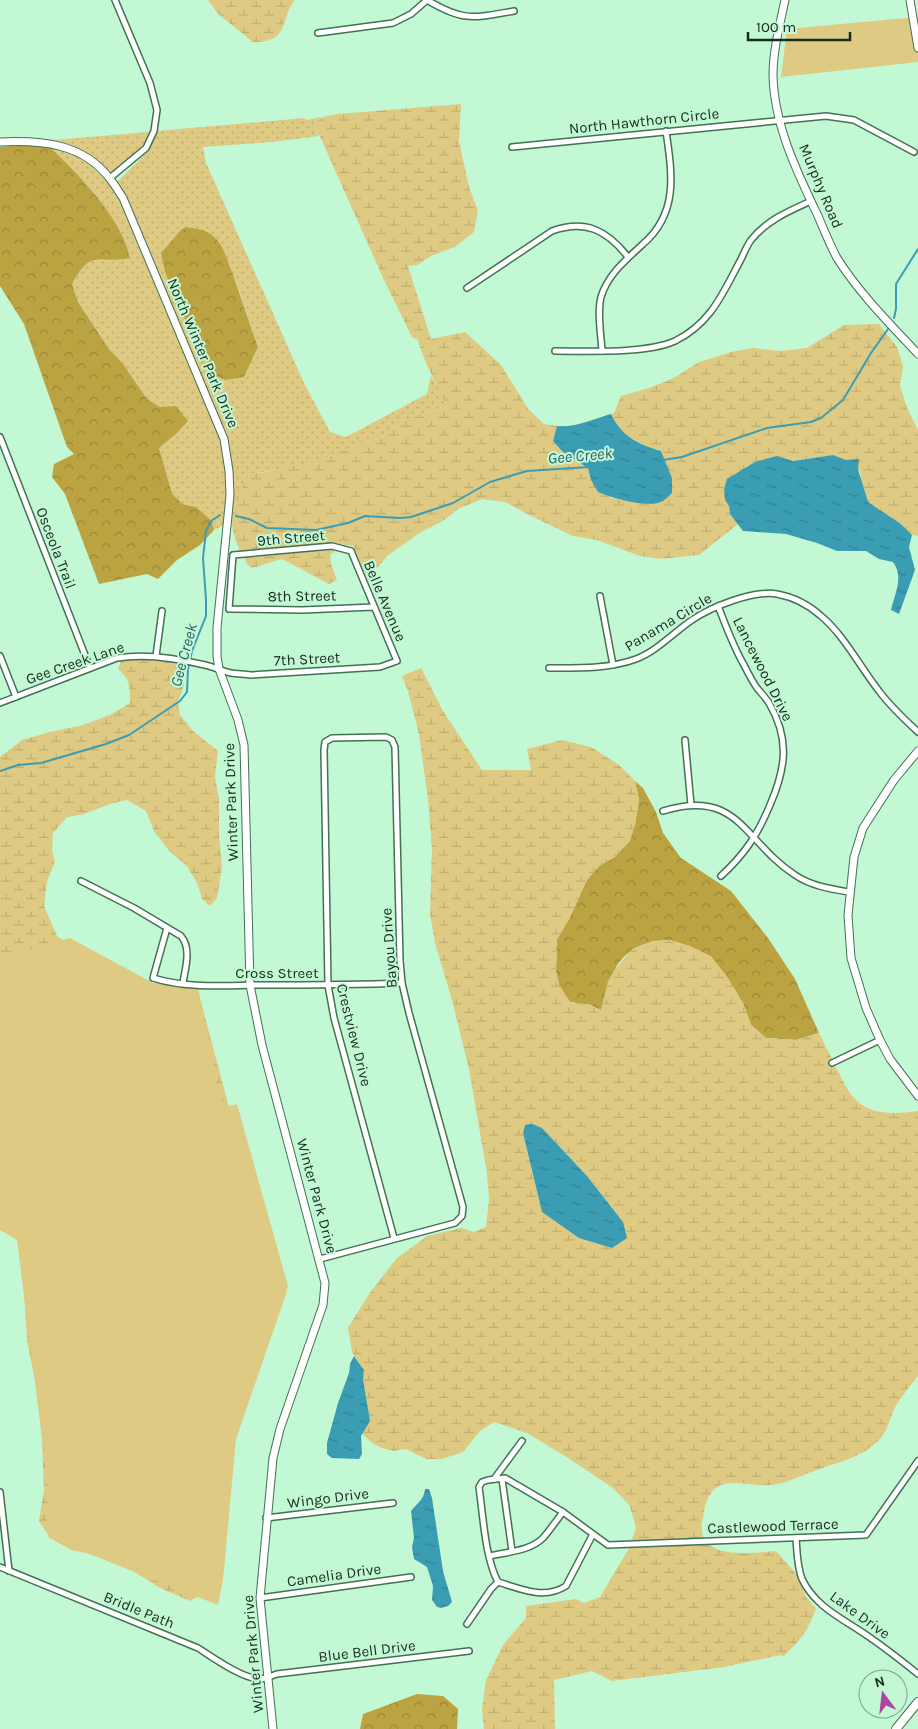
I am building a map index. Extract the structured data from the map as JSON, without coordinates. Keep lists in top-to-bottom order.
{
  "streets": {
    "street": [
      "North Hawthorn Circle",
      "Murphy Road",
      "North Winter Park Drive",
      "9th Street",
      "Osceola Trail",
      "8th Street",
      "Belle Avenue",
      "Panama Circle",
      "7th Street",
      "Gee Creek Lane",
      "Lancewood Drive",
      "Winter Park Drive",
      "Bayou Drive",
      "Cross Street",
      "Crestview Drive",
      "Wingo Drive",
      "Castlewood Terrace",
      "Camelia Drive",
      "Bridle Path",
      "Lake Drive",
      "Blue Bell Drive"
    ]
  },
  "crossings": [
    ["North Hawthorn Circle", "Murphy Road"],
    ["North Winter Park Drive", "7th Street"],
    ["North Winter Park Drive", "Gee Creek Lane"],
    ["North Winter Park Drive", "Winter Park Drive"],
    ["9th Street", "8th Street"],
    ["9th Street", "Belle Avenue"],
    ["Osceola Trail", "Gee Creek Lane"],
    ["8th Street", "Belle Avenue"],
    ["Belle Avenue", "7th Street"],
    ["Panama Circle", "Lancewood Drive"],
    ["7th Street", "Gee Creek Lane"],
    ["7th Street", "Winter Park Drive"],
    ["Gee Creek Lane", "Winter Park Drive"],
    ["Winter Park Drive", "Cross Street"],
    ["Winter Park Drive", "Wingo Drive"],
    ["Winter Park Drive", "Camelia Drive"],
    ["Winter Park Drive", "Bridle Path"],
    ["Winter Park Drive", "Blue Bell Drive"],
    ["Bayou Drive", "Cross Street"],
    ["Bayou Drive", "Crestview Drive"],
    ["Cross Street", "Crestview Drive"],
    ["Castlewood Terrace", "Lake Drive"],
    ["Bridle Path", "Blue Bell Drive"]
  ],
  "water": ["Gee Creek"],
  "scale_bar": "100 m",
  "north": "top"
}
